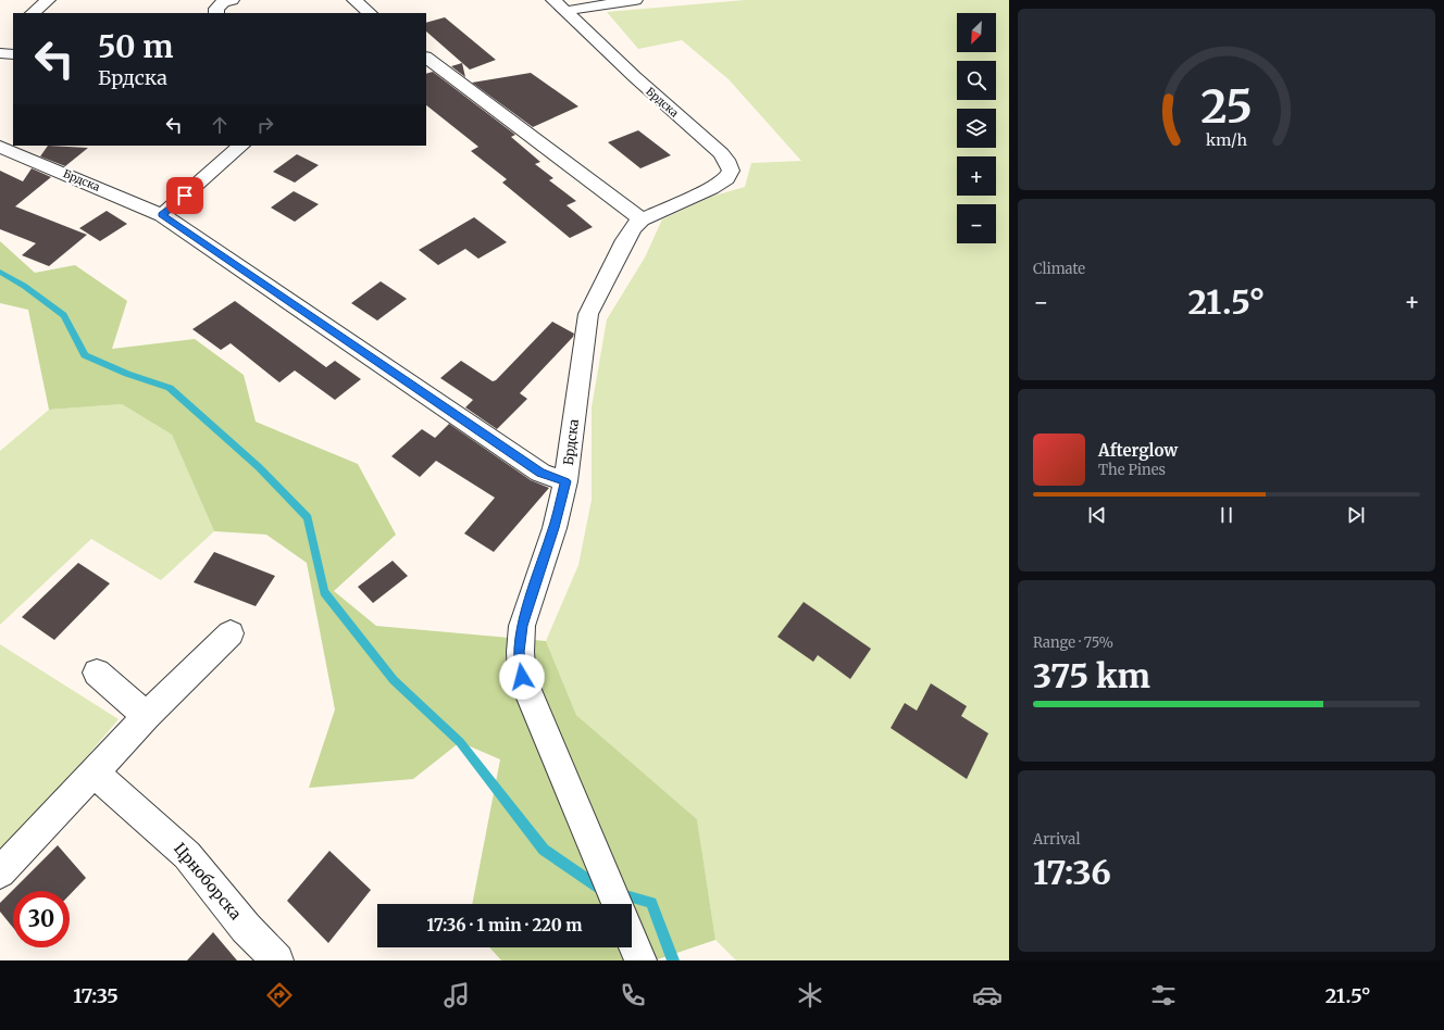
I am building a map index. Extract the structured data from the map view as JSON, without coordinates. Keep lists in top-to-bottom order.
{
  "streets": {
    "street": ["Брдска", "Црноборска"]
  },
  "north": "bottom left",
  "page": {
    "map_buttons": ["+", "−"],
    "turn": ["50 m", "Брдска"],
    "tile": [
      "Climate",
      ["Range · 75%", "375 km"],
      ["Arrival", "17:36"]
    ],
    "heat": ["−", "21.5°", "+"],
    "song": ["Afterglow", "The Pines"],
    "limit": "30",
    "trip": "17:36 · 1 min · 220 m",
    "tabs": ["17:35", "21.5°"],
    "gauge": ["25", "km/h"]
  }
}
